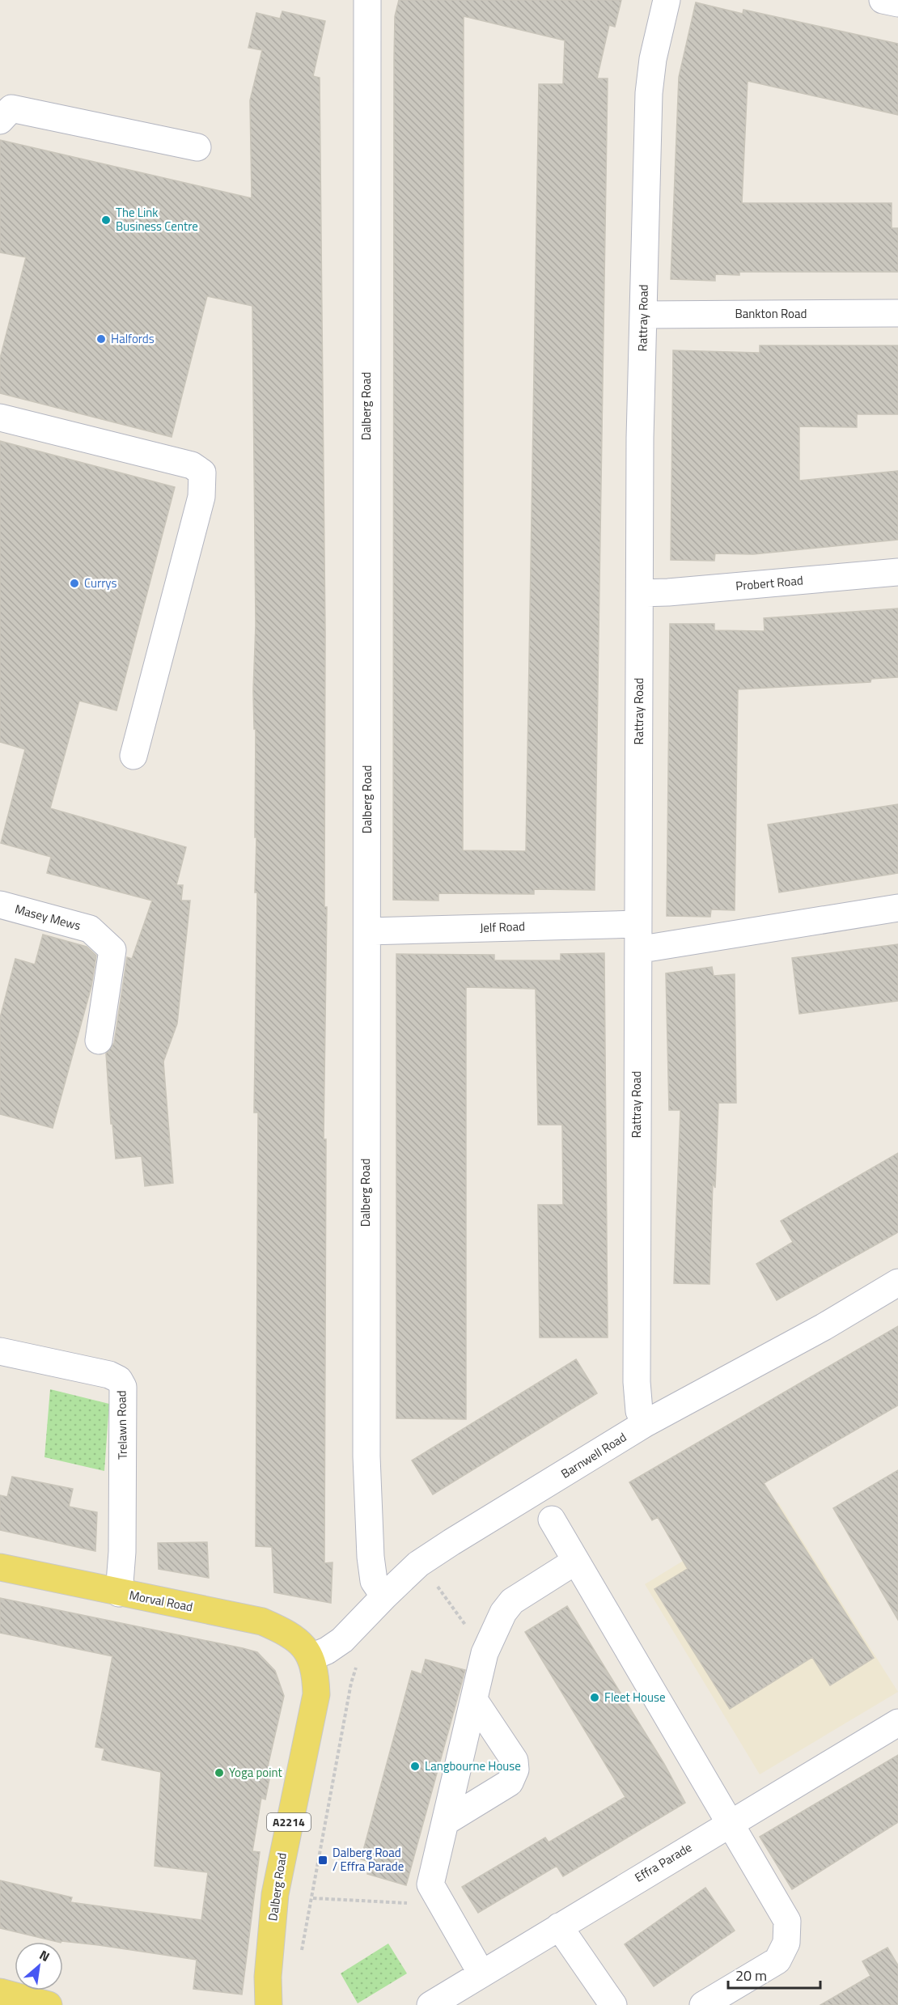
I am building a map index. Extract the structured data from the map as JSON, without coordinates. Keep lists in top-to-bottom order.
{
  "streets": {
    "main road": ["Dalberg Road", "Morval Road", "A2214"],
    "street": [
      "Bankton Road",
      "Rattray Road",
      "Probert Road",
      "Masey Mews",
      "Jelf Road",
      "Trelawn Road",
      "Barnwell Road",
      "Effra Parade"
    ]
  },
  "crossings": [
    ["Bankton Road", "Rattray Road"],
    ["Rattray Road", "Probert Road"],
    ["Rattray Road", "Jelf Road"],
    ["Rattray Road", "Barnwell Road"],
    ["Dalberg Road", "Jelf Road"],
    ["Dalberg Road", "Barnwell Road"],
    ["Dalberg Road", "Morval Road"],
    ["Trelawn Road", "Morval Road"],
    ["Barnwell Road", "Morval Road"]
  ],
  "places": {
    "other": [
      "The Link Business Centre",
      "Halfords",
      "Currys",
      "Fleet House",
      "Langbourne House",
      "Yoga point"
    ],
    "transit": ["Dalberg Road / Effra Parade"]
  },
  "scale_bar": "20 m",
  "north": "top right"
}
